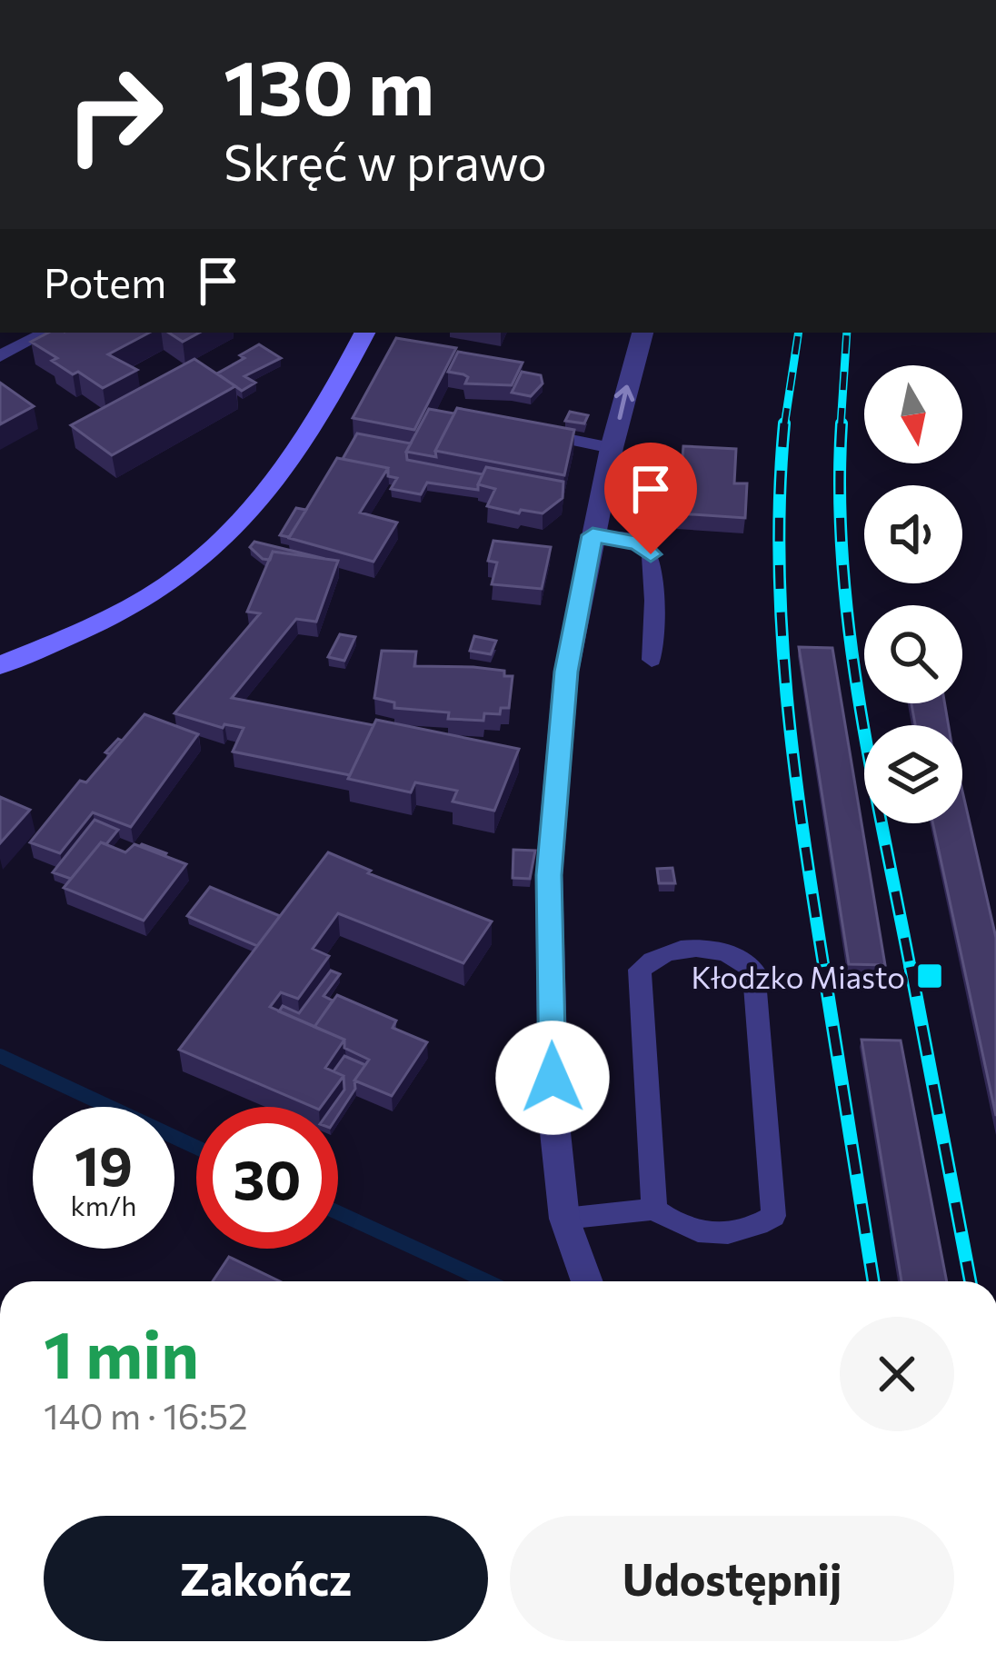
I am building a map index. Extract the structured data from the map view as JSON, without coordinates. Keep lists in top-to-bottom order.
{
  "places": {
    "transit": ["Kłodzko Miasto"]
  },
  "north": "bottom",
  "page": {
    "turn": ["130 m", "Skręć w prawo"],
    "then": "Potem",
    "speed": "19 km/h",
    "limit": "30",
    "heading": ["1 min", "140 m · 16:52"],
    "buttons": ["Zakończ", "Udostępnij"]
  }
}
